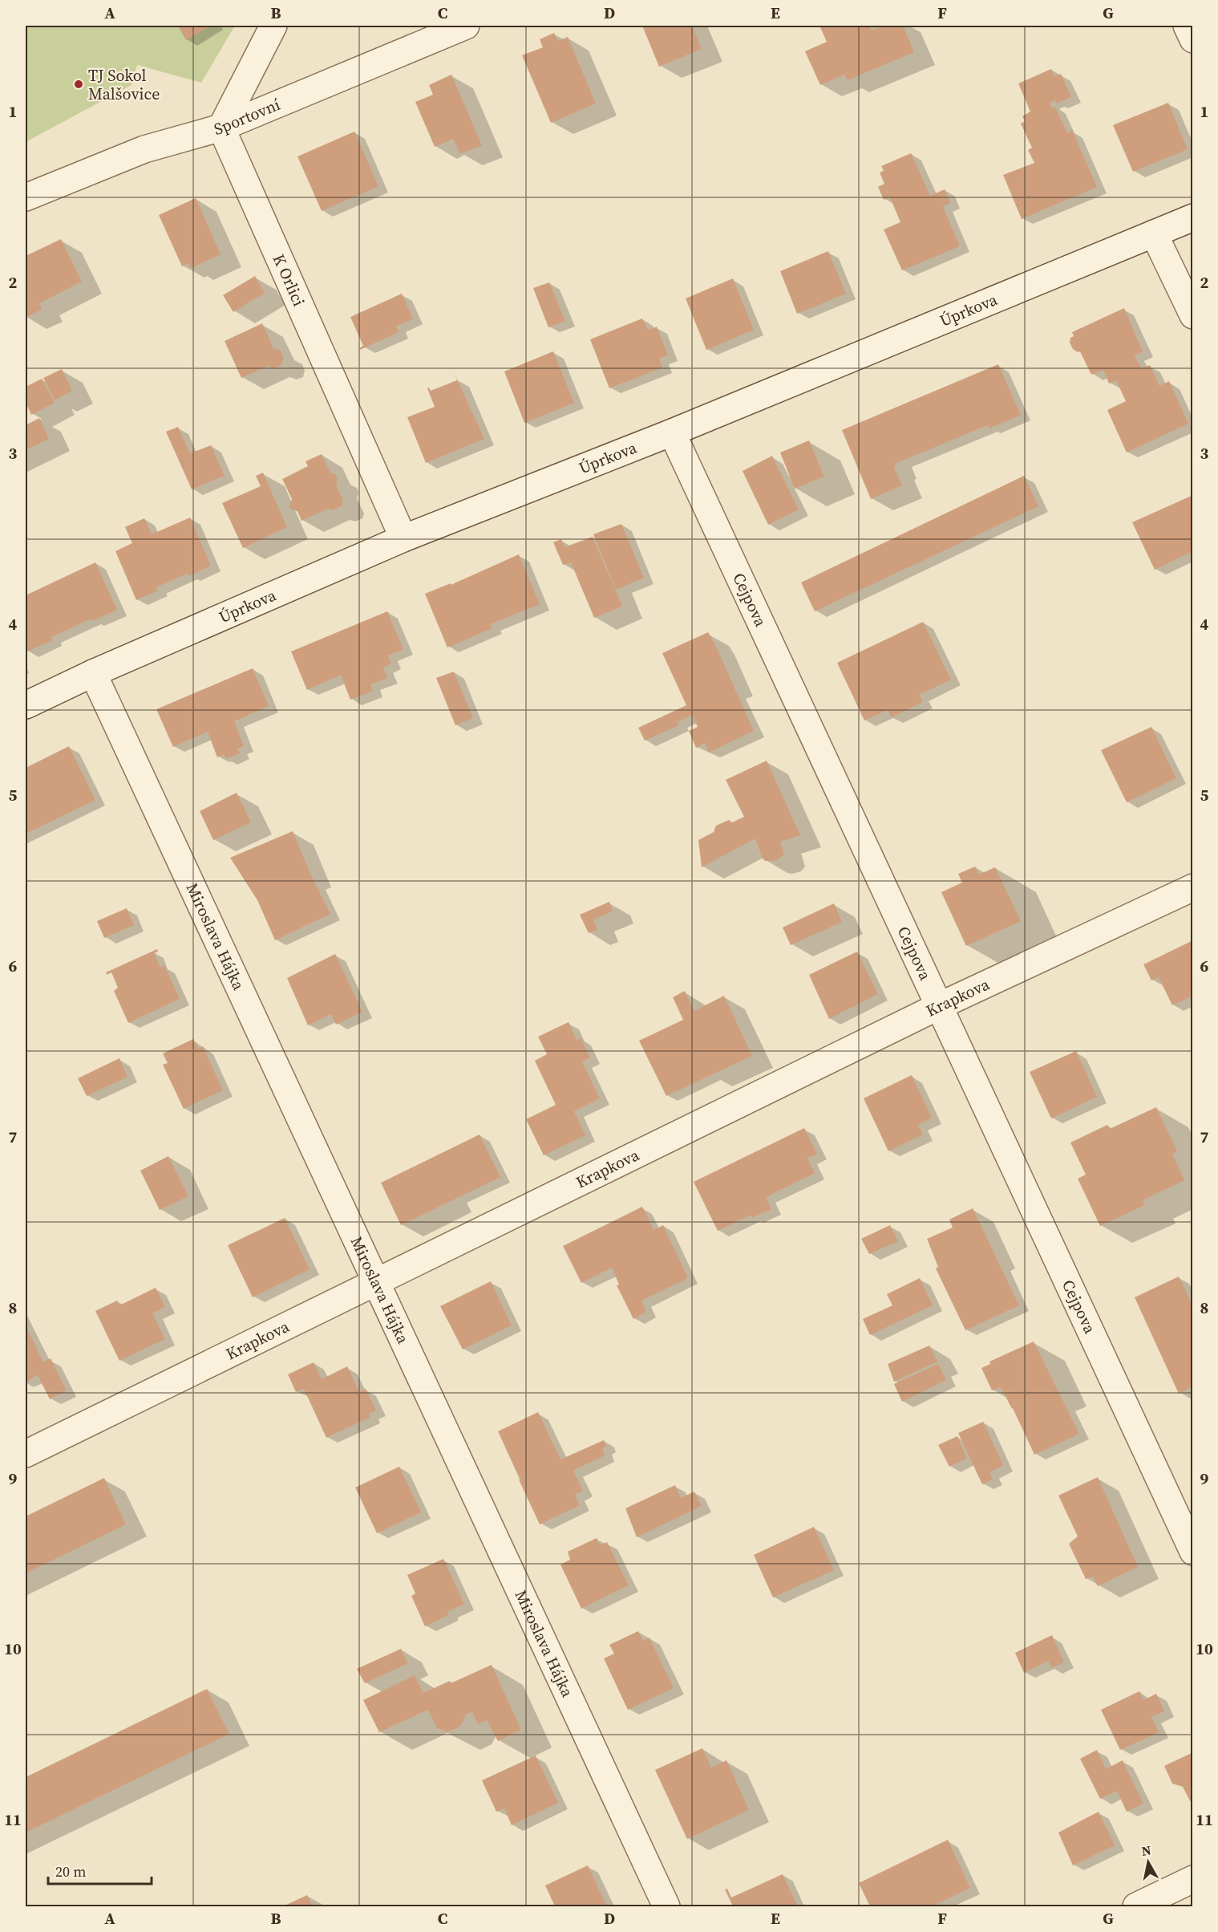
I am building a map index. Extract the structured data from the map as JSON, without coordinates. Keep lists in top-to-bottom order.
{
  "streets": {
    "street": [
      "Sportovní",
      "K Orlici",
      "Úprkova",
      "Cejpova",
      "Miroslava Hájka",
      "Krapkova"
    ]
  },
  "crossings": [
    ["Sportovní", "K Orlici"],
    ["K Orlici", "Úprkova"],
    ["Úprkova", "Cejpova"],
    ["Úprkova", "Miroslava Hájka"],
    ["Cejpova", "Krapkova"],
    ["Miroslava Hájka", "Krapkova"]
  ],
  "places": ["TJ Sokol Malšovice"],
  "scale_bar": "20 m",
  "north": "top",
  "grid": {
    "columns": [
      "A",
      "B",
      "C",
      "D",
      "E",
      "F",
      "G"
    ],
    "rows": [
      "1",
      "2",
      "3",
      "4",
      "5",
      "6",
      "7",
      "8",
      "9",
      "10",
      "11"
    ]
  }
}
